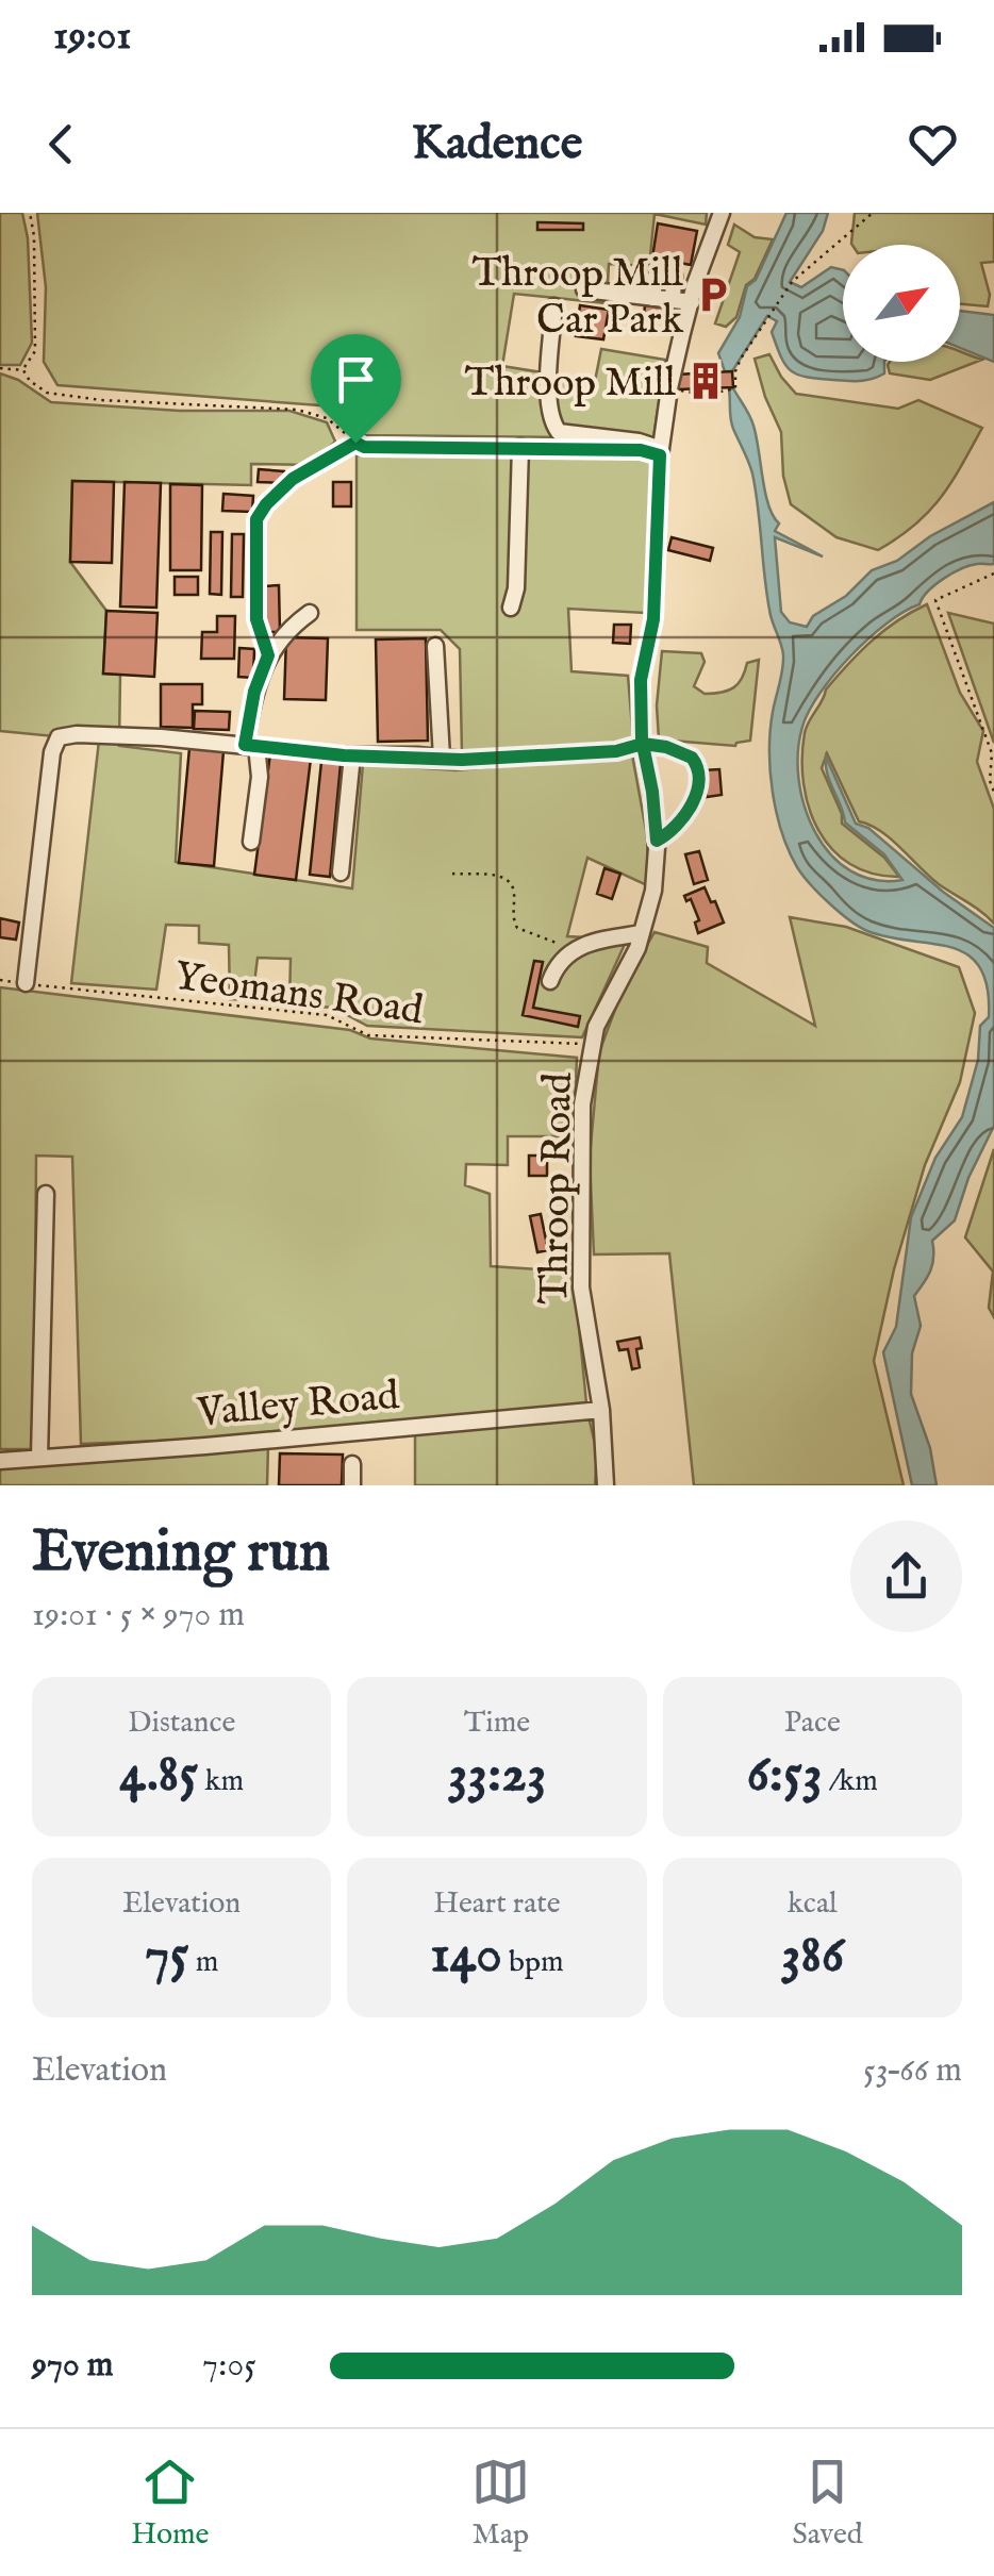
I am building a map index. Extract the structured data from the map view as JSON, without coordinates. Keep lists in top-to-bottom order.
{
  "streets": {
    "street": ["Throop Road", "Valley Road"],
    "path": ["Yeomans Road"]
  },
  "crossings": [
    ["Yeomans Road", "Throop Road"],
    ["Throop Road", "Valley Road"]
  ],
  "places": {
    "parking": ["Throop Mill Car Park"],
    "building": ["Throop Mill"]
  },
  "north": "top right",
  "page": {
    "status": "19:01",
    "header": "Kadence",
    "heading": ["Evening run", "19:01 · 5 × 970 m"],
    "stats": [
      ["Distance", "4.85 km"],
      ["Time", "33:23"],
      ["Pace", "6:53 /km"],
      ["Elevation", "75 m"],
      ["Heart rate", "140 bpm"],
      ["kcal", "386"]
    ],
    "chart": ["Elevation", "53–66 m"],
    "list": [
      {
        "name": "970 m",
        "note": "7:05"
      }
    ],
    "tabs": ["Home", "Map", "Saved"]
  }
}
